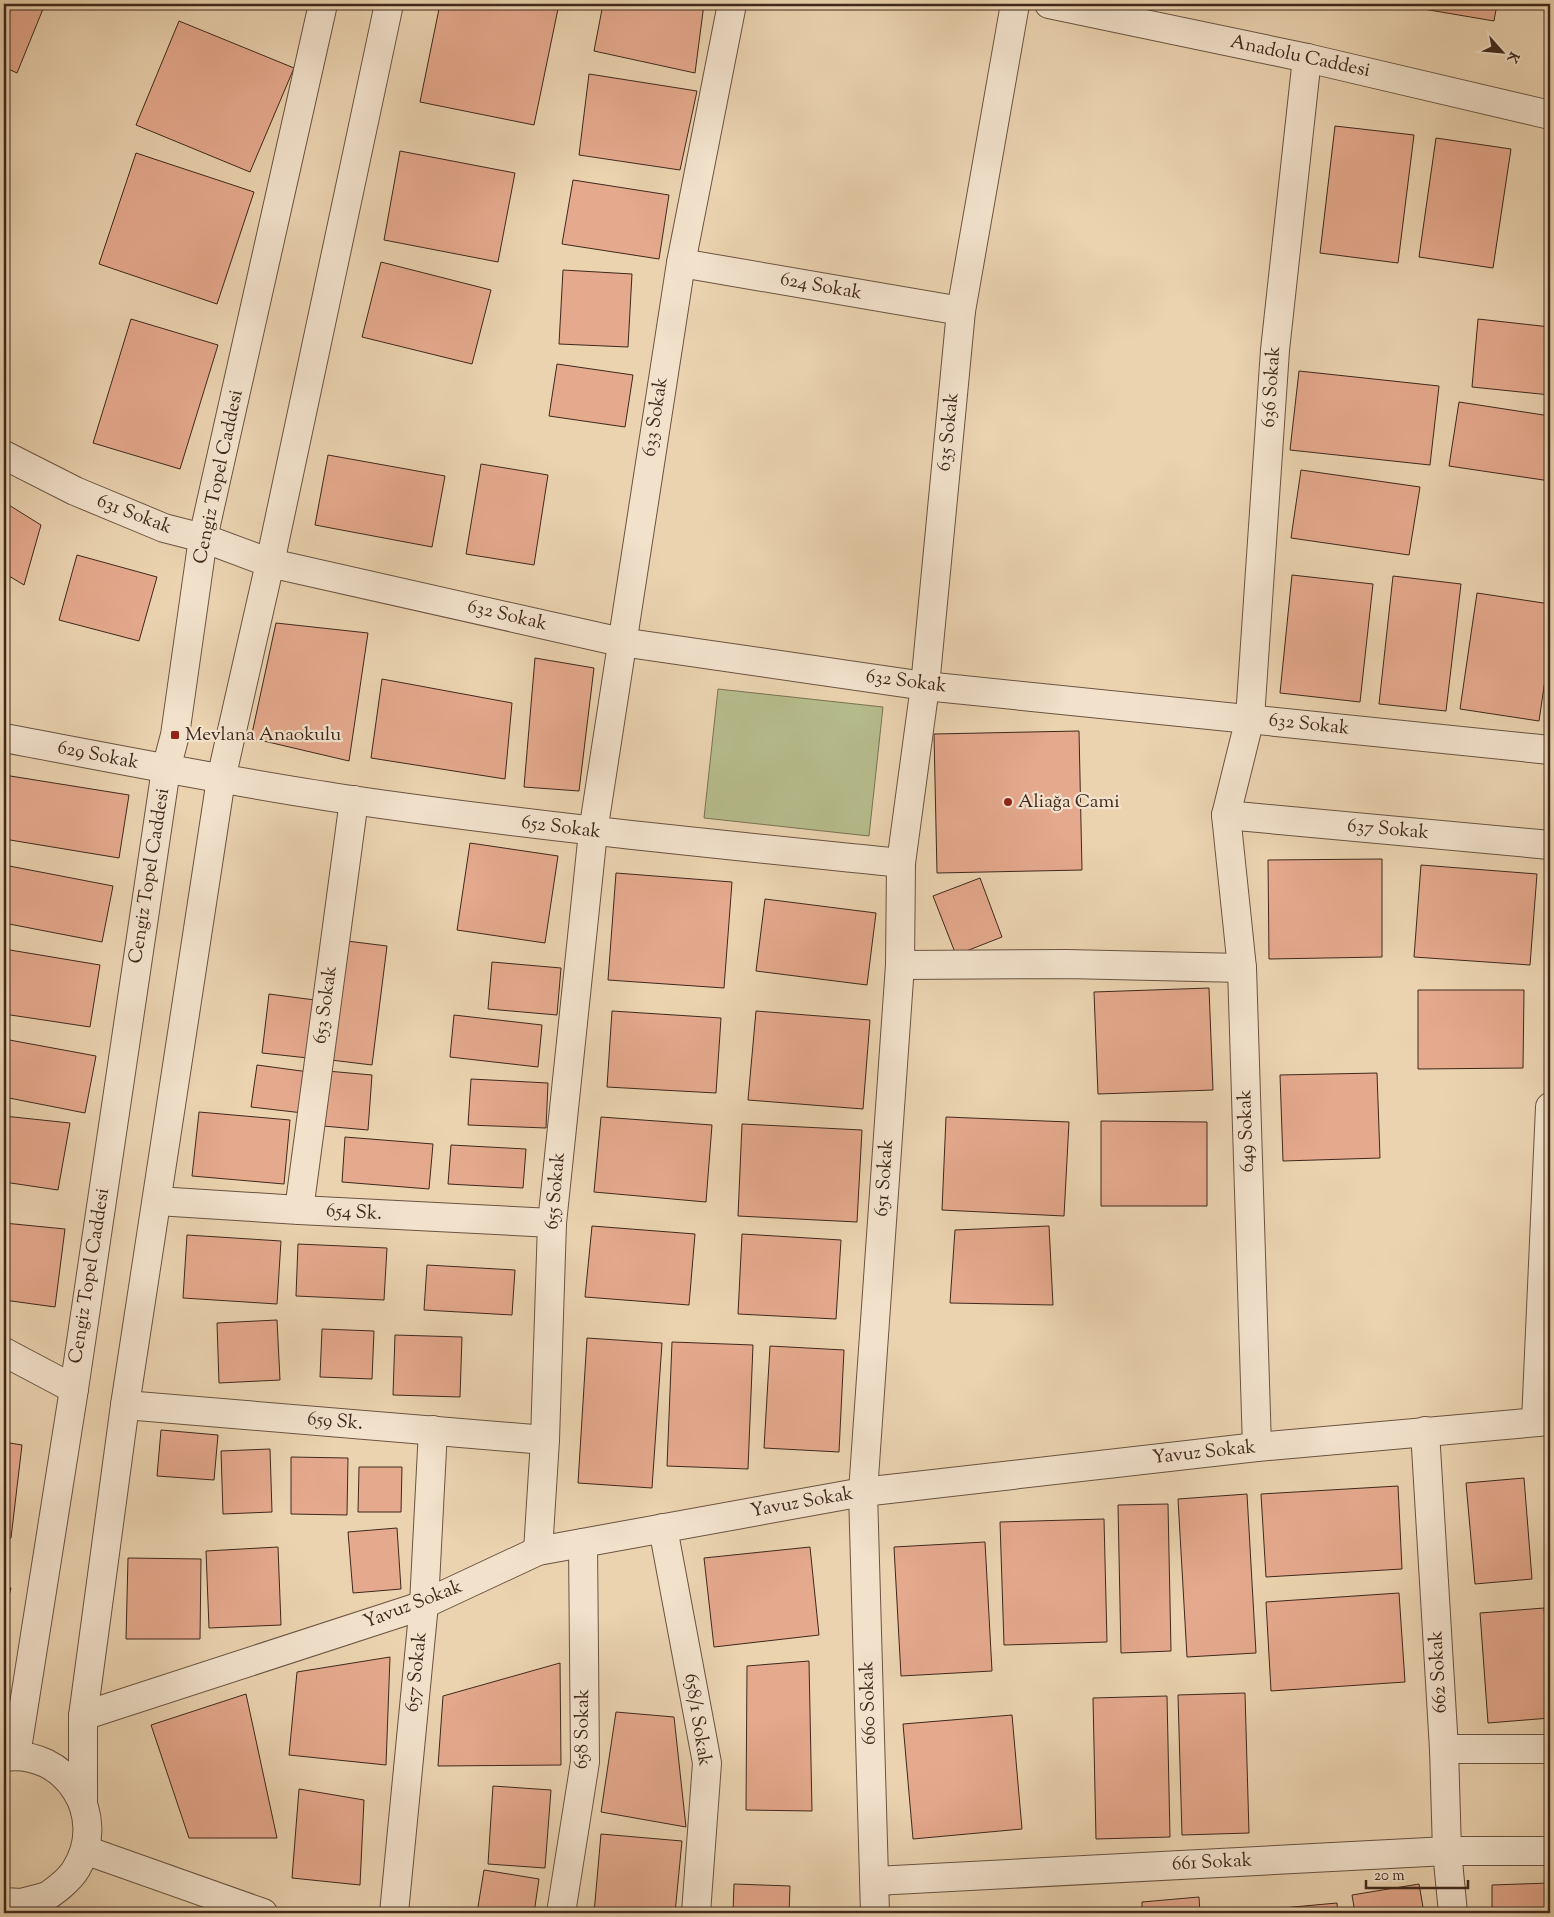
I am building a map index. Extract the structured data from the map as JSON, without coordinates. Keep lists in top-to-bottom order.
{
  "streets": {
    "street": [
      "Anadolu Caddesi",
      "624 Sokak",
      "636 Sokak",
      "633 Sokak",
      "635 Sokak",
      "Cengiz Topel Caddesi",
      "631 Sokak",
      "632 Sokak",
      "629 Sokak",
      "652 Sokak",
      "637 Sokak",
      "653 Sokak",
      "649 Sokak",
      "651 Sokak",
      "655 Sokak",
      "654 Sk.",
      "659 Sk.",
      "Yavuz Sokak",
      "657 Sokak",
      "662 Sokak",
      "660 Sokak",
      "658/1 Sokak",
      "658 Sokak",
      "661 Sokak"
    ]
  },
  "crossings": [
    ["Anadolu Caddesi", "636 Sokak"],
    ["624 Sokak", "633 Sokak"],
    ["624 Sokak", "635 Sokak"],
    ["636 Sokak", "632 Sokak"],
    ["636 Sokak", "637 Sokak"],
    ["636 Sokak", "649 Sokak"],
    ["633 Sokak", "632 Sokak"],
    ["633 Sokak", "652 Sokak"],
    ["633 Sokak", "655 Sokak"],
    ["635 Sokak", "632 Sokak"],
    ["635 Sokak", "652 Sokak"],
    ["635 Sokak", "651 Sokak"],
    ["Cengiz Topel Caddesi", "631 Sokak"],
    ["Cengiz Topel Caddesi", "629 Sokak"],
    ["631 Sokak", "632 Sokak"],
    ["629 Sokak", "652 Sokak"],
    ["652 Sokak", "653 Sokak"],
    ["652 Sokak", "651 Sokak"],
    ["652 Sokak", "655 Sokak"],
    ["637 Sokak", "649 Sokak"],
    ["653 Sokak", "654 Sk."],
    ["649 Sokak", "Yavuz Sokak"],
    ["651 Sokak", "Yavuz Sokak"],
    ["651 Sokak", "660 Sokak"],
    ["655 Sokak", "654 Sk."],
    ["655 Sokak", "659 Sk."],
    ["655 Sokak", "Yavuz Sokak"],
    ["659 Sk.", "657 Sokak"],
    ["Yavuz Sokak", "657 Sokak"],
    ["Yavuz Sokak", "662 Sokak"],
    ["Yavuz Sokak", "660 Sokak"],
    ["Yavuz Sokak", "658/1 Sokak"],
    ["Yavuz Sokak", "658 Sokak"],
    ["662 Sokak", "661 Sokak"],
    ["660 Sokak", "661 Sokak"]
  ],
  "places": {
    "transit": ["Mevlana Anaokulu"],
    "other": ["Aliağa Cami"]
  },
  "scale_bar": "20 m",
  "north": "bottom right"
}
